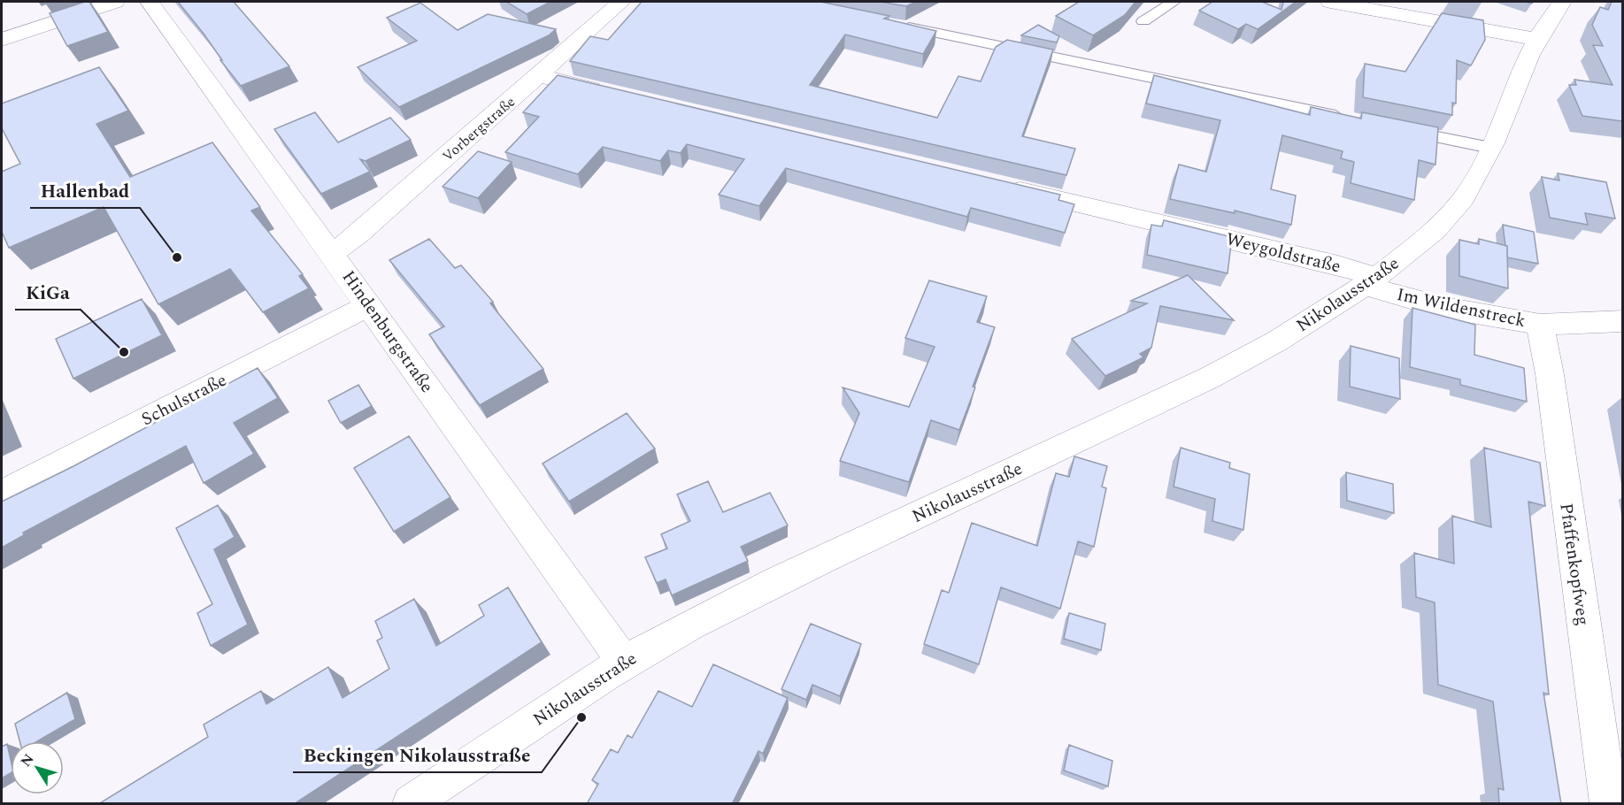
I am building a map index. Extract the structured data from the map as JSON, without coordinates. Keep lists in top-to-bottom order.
{
  "streets": {
    "street": [
      "Vorbergstraße",
      "Weygoldstraße",
      "Nikolausstraße",
      "Im Wildenstreck",
      "Hindenburgstraße",
      "Schulstraße",
      "Pfaffenkopfweg"
    ]
  },
  "crossings": [
    ["Vorbergstraße", "Hindenburgstraße"],
    ["Weygoldstraße", "Nikolausstraße"],
    ["Weygoldstraße", "Im Wildenstreck"],
    ["Nikolausstraße", "Im Wildenstreck"],
    ["Nikolausstraße", "Hindenburgstraße"],
    ["Im Wildenstreck", "Pfaffenkopfweg"],
    ["Hindenburgstraße", "Schulstraße"]
  ],
  "places": ["Hallenbad", "KiGa", "Beckingen Nikolausstraße"],
  "north": "top left"
}
